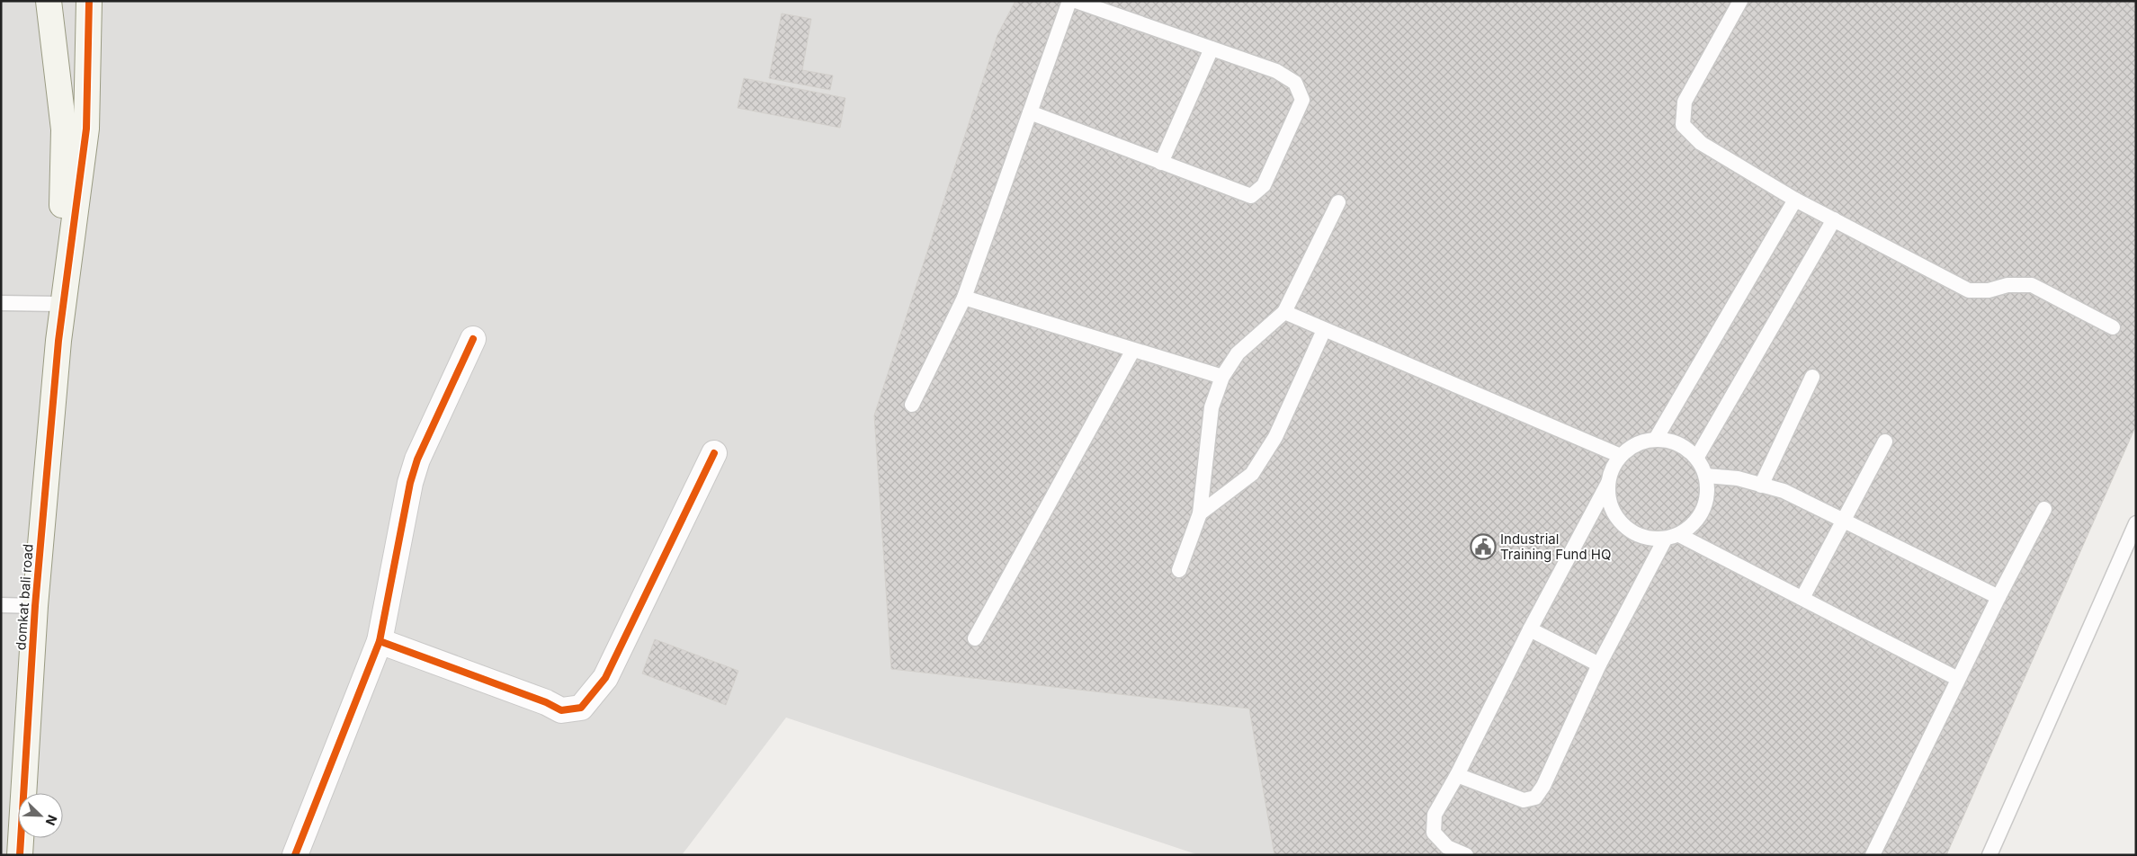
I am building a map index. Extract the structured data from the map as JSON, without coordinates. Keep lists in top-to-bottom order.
{
  "streets": {
    "street": ["domkat bali road"]
  },
  "places": {
    "public building": ["Industrial Training Fund HQ"]
  },
  "north": "bottom right"
}
